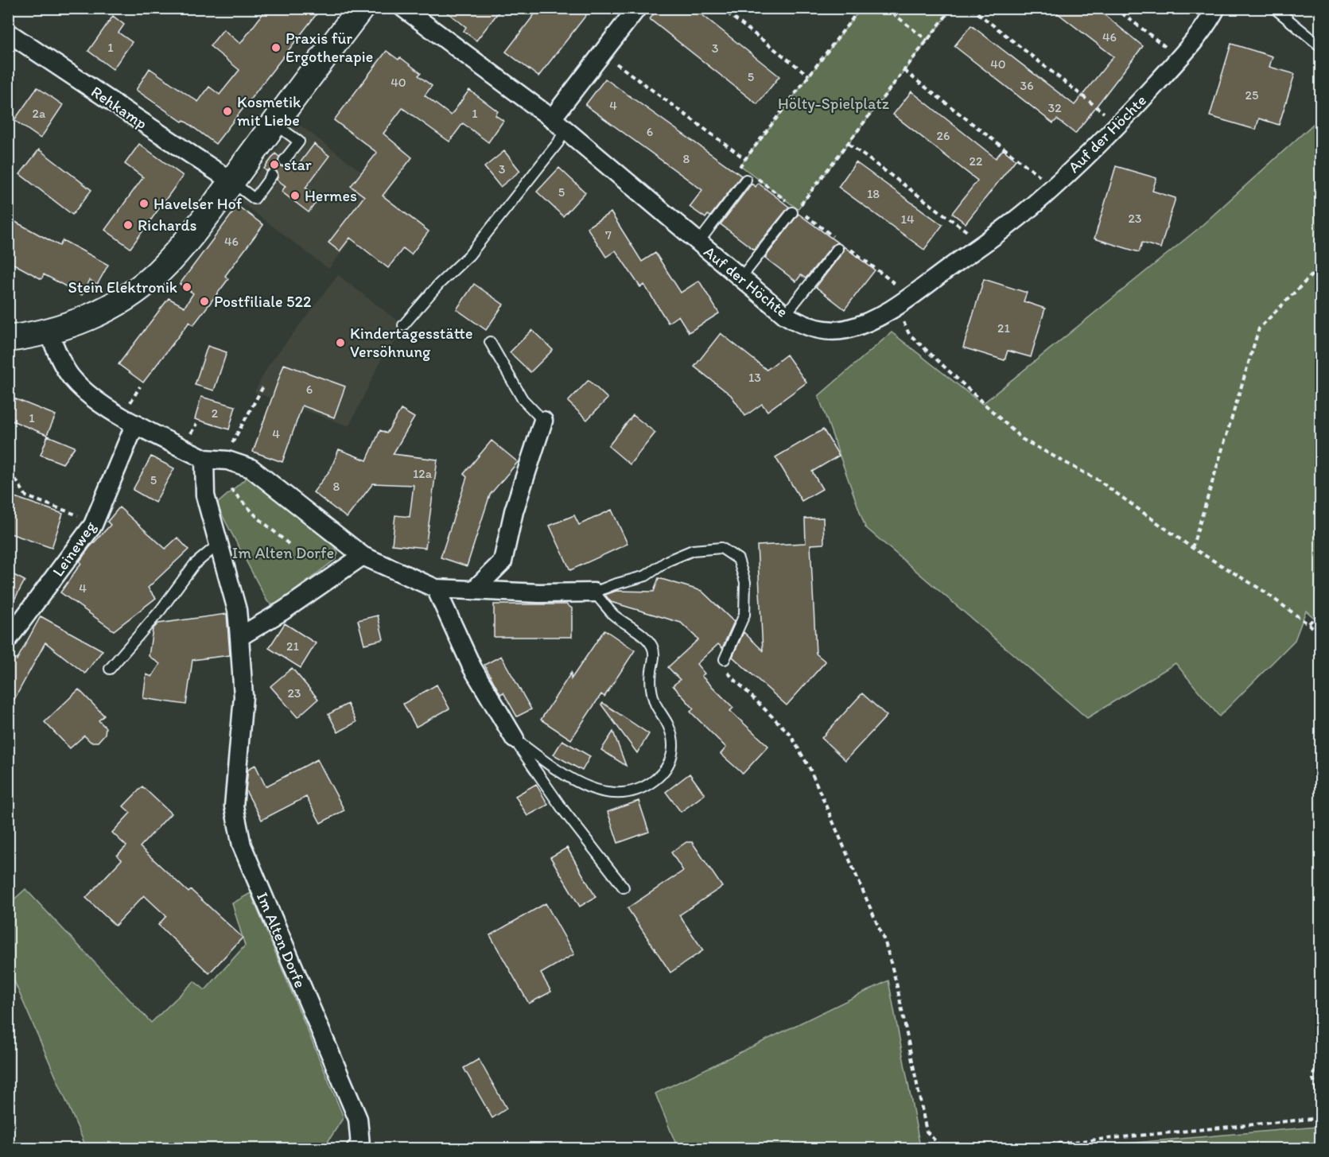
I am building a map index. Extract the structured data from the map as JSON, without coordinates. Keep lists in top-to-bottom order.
{
  "streets": {
    "street": [
      "Rehkamp",
      "Auf der Höchte",
      "Leineweg",
      "Im Alten Dorfe"
    ]
  },
  "parks": ["Hölty-Spielplatz", "Im Alten Dorfe"],
  "places": [
    "Praxis für Ergotherapie",
    "Kosmetik mit Liebe",
    "star",
    "Hermes",
    "Havelser Hof",
    "Richards",
    "Stein Elektronik",
    "Postfiliale 522",
    "Kindertagesstätte Versöhnung"
  ],
  "house_numbers": [
    "46",
    "1",
    "3",
    "40",
    "5",
    "40",
    "36",
    "25",
    "4",
    "32",
    "2a",
    "1",
    "6",
    "26",
    "8",
    "22",
    "3",
    "5",
    "18",
    "23",
    "14",
    "7",
    "46",
    "21",
    "13",
    "6",
    "2",
    "1",
    "4",
    "12a",
    "5",
    "8",
    "4",
    "21",
    "23"
  ]
}
